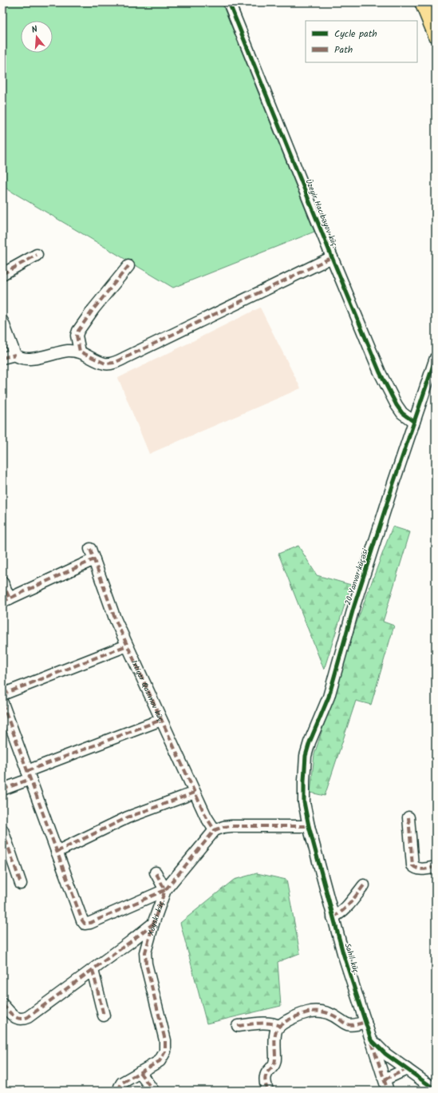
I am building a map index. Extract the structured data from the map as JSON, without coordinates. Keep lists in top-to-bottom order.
{
  "streets": {
    "street": [
      "Üzeyir Hacıbəyov küç.",
      "20 Yanvar küçəsi",
      "İxtiyar Qasımov küç.",
      "Xoyski küç.",
      "Sahil küç."
    ]
  },
  "crossings": [
    ["Üzeyir Hacıbəyov küç.", "20 Yanvar küçəsi"],
    ["20 Yanvar küçəsi", "Sahil küç."],
    ["İxtiyar Qasımov küç.", "Xoyski küç."]
  ],
  "legend": ["Cycle path", "Path"],
  "north": "top"
}
